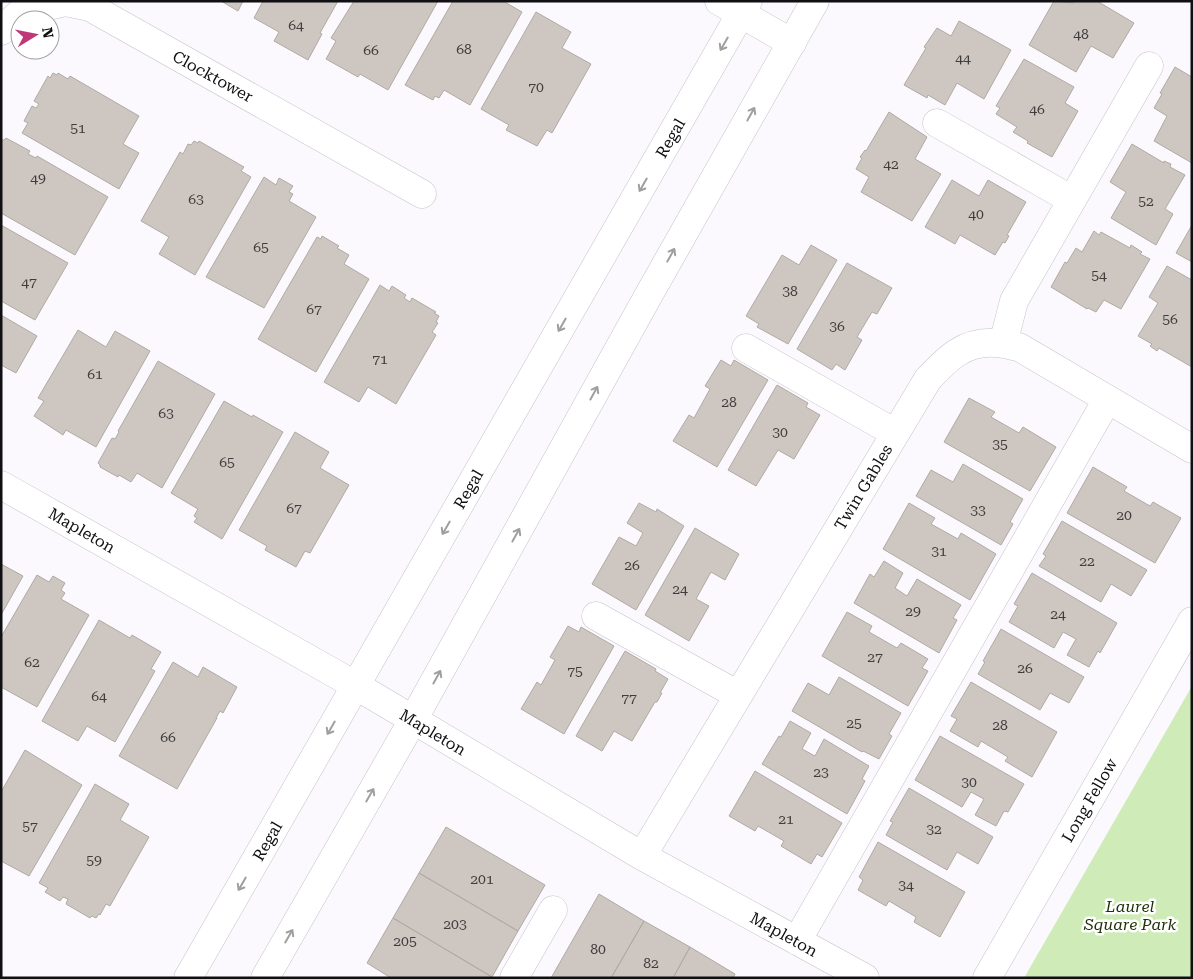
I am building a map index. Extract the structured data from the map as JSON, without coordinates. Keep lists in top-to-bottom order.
{
  "streets": {
    "street": [
      "Clocktower",
      "Regal",
      "Twin Gables",
      "Mapleton",
      "Long Fellow"
    ]
  },
  "crossings": [
    ["Regal", "Mapleton"],
    ["Twin Gables", "Mapleton"]
  ],
  "parks": ["Laurel Square Park"],
  "house_numbers": [
    "64",
    "48",
    "68",
    "66",
    "44",
    "70",
    "46",
    "51",
    "42",
    "49",
    "63",
    "52",
    "40",
    "65",
    "54",
    "47",
    "38",
    "67",
    "56",
    "36",
    "71",
    "61",
    "28",
    "63",
    "30",
    "35",
    "65",
    "67",
    "33",
    "20",
    "31",
    "22",
    "26",
    "24",
    "29",
    "24",
    "27",
    "62",
    "26",
    "75",
    "64",
    "77",
    "25",
    "28",
    "66",
    "23",
    "30",
    "21",
    "57",
    "32",
    "59",
    "201",
    "34",
    "203",
    "205",
    "80",
    "82"
  ],
  "north": "right"
}
